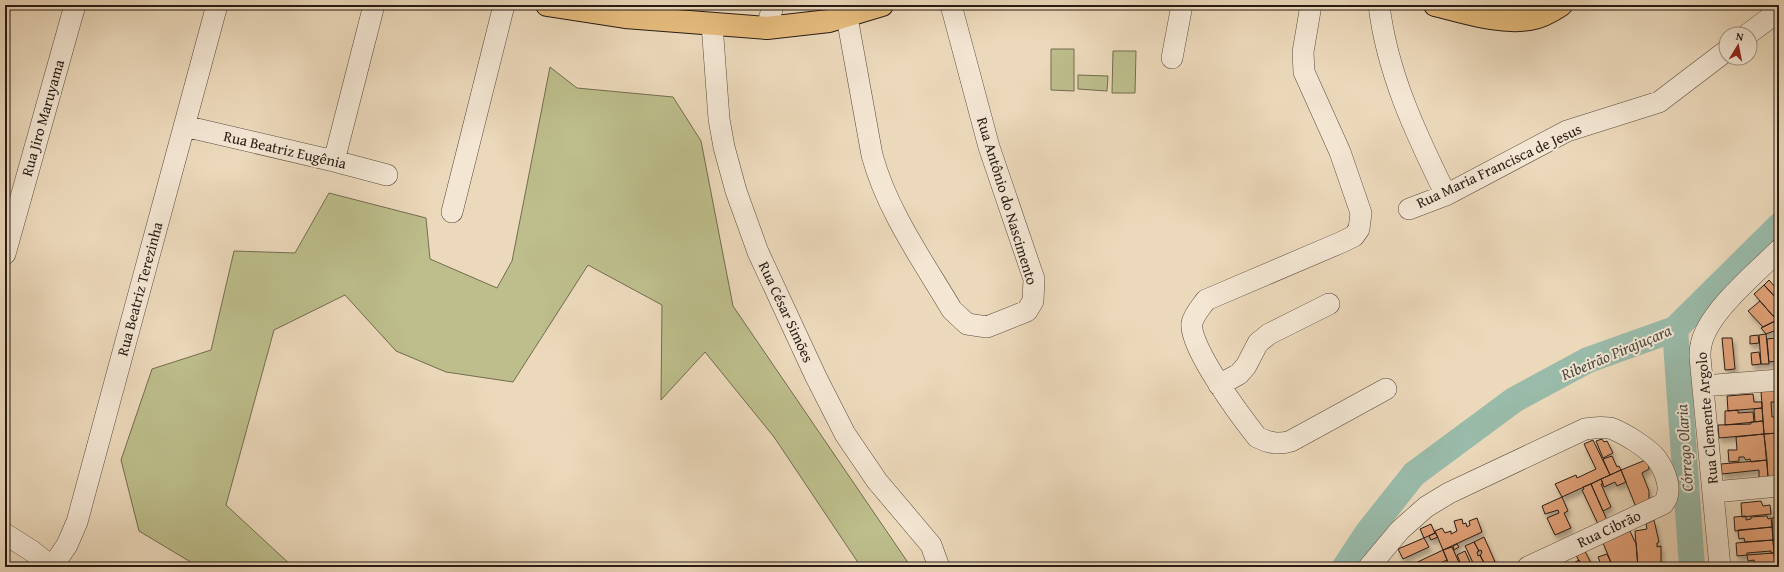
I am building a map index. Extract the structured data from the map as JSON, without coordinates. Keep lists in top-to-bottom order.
{
  "streets": {
    "street": [
      "Rua Jiro Maruyama",
      "Rua Beatriz Eugênia",
      "Rua Maria Francisca de Jesus",
      "Rua Antônio do Nascimento",
      "Rua Beatriz Terezinha",
      "Rua César Simões",
      "Rua Clemente Argolo",
      "Rua Cibrão"
    ]
  },
  "crossings": [
    ["Rua Beatriz Eugênia", "Rua Beatriz Terezinha"]
  ],
  "water": ["Ribeirão Pirajuçara", "Córrego Olaria"],
  "north": "top"
}
